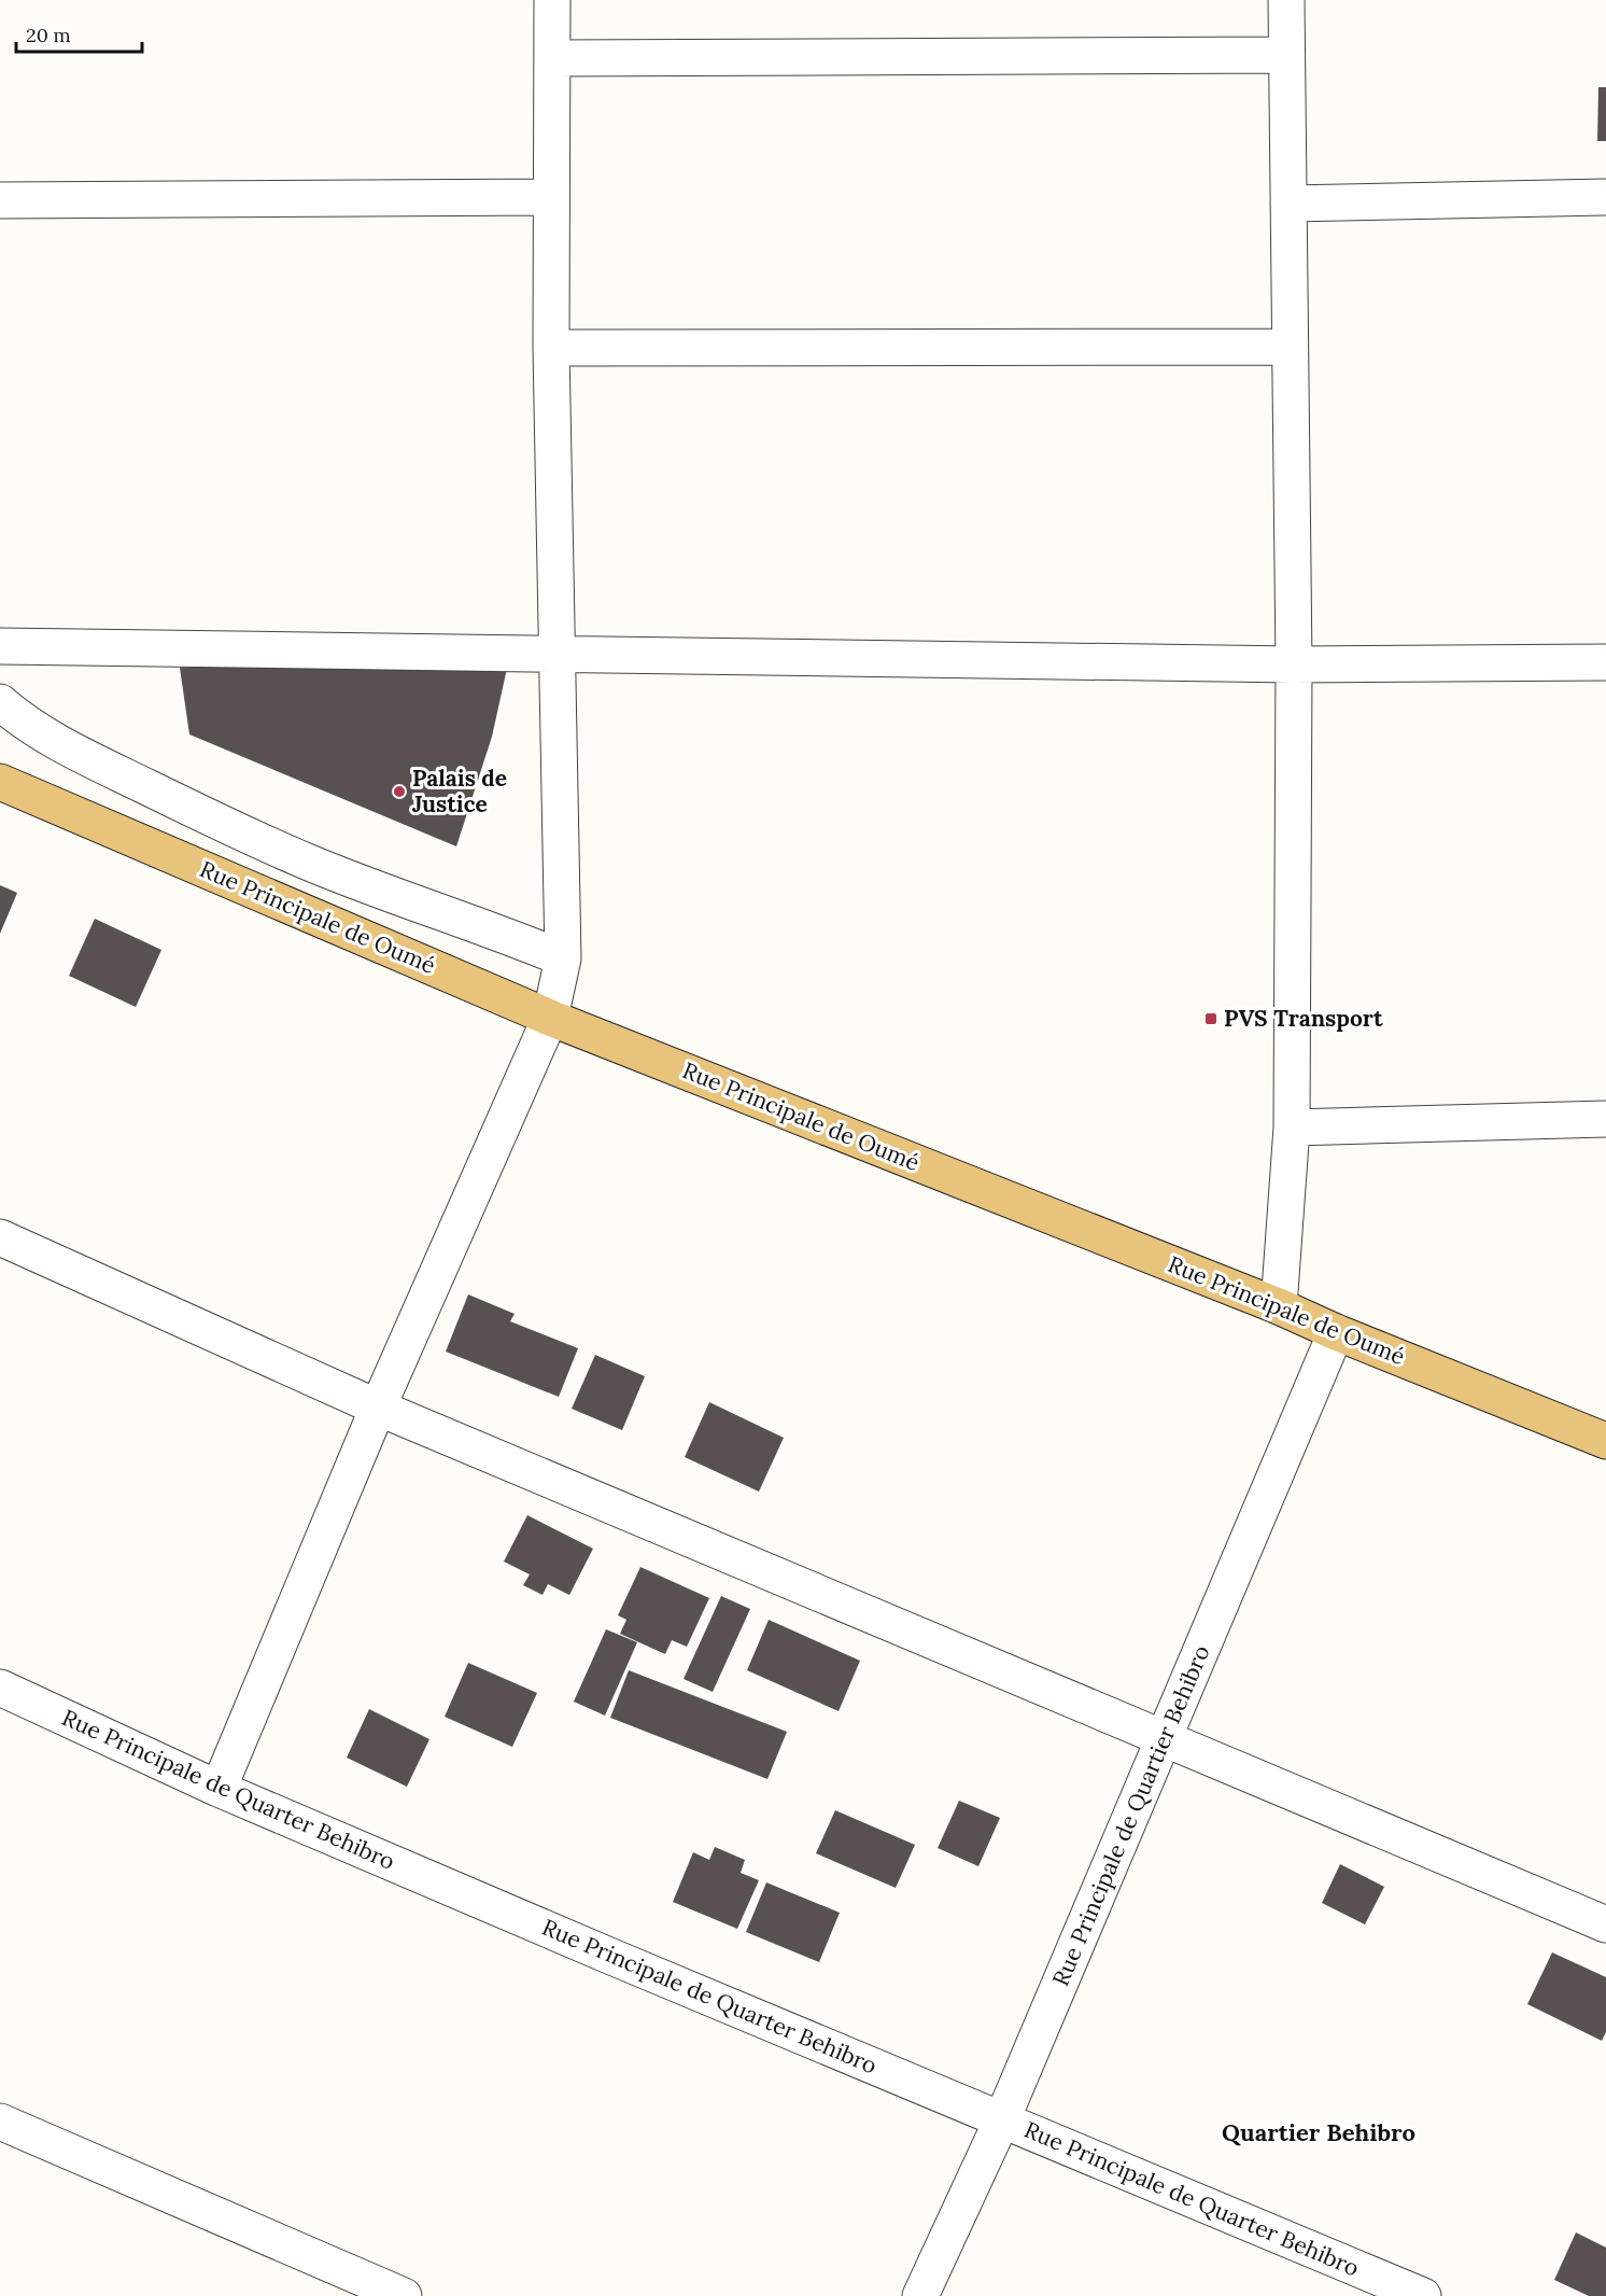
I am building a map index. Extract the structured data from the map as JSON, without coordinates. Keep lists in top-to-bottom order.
{
  "streets": {
    "main road": ["Rue Principale de Oumé"],
    "street": ["Rue Principale de Quarter Behibro", "Rue Principale de Quartier Behibro"]
  },
  "crossings": [
    ["Rue Principale de Oumé", "Rue Principale de Quartier Behibro"],
    ["Rue Principale de Quarter Behibro", "Rue Principale de Quartier Behibro"]
  ],
  "districts": ["Quartier Behibro"],
  "places": {
    "other": ["Palais de Justice"],
    "transit": ["PVS Transport"]
  },
  "scale_bar": "20 m"
}
